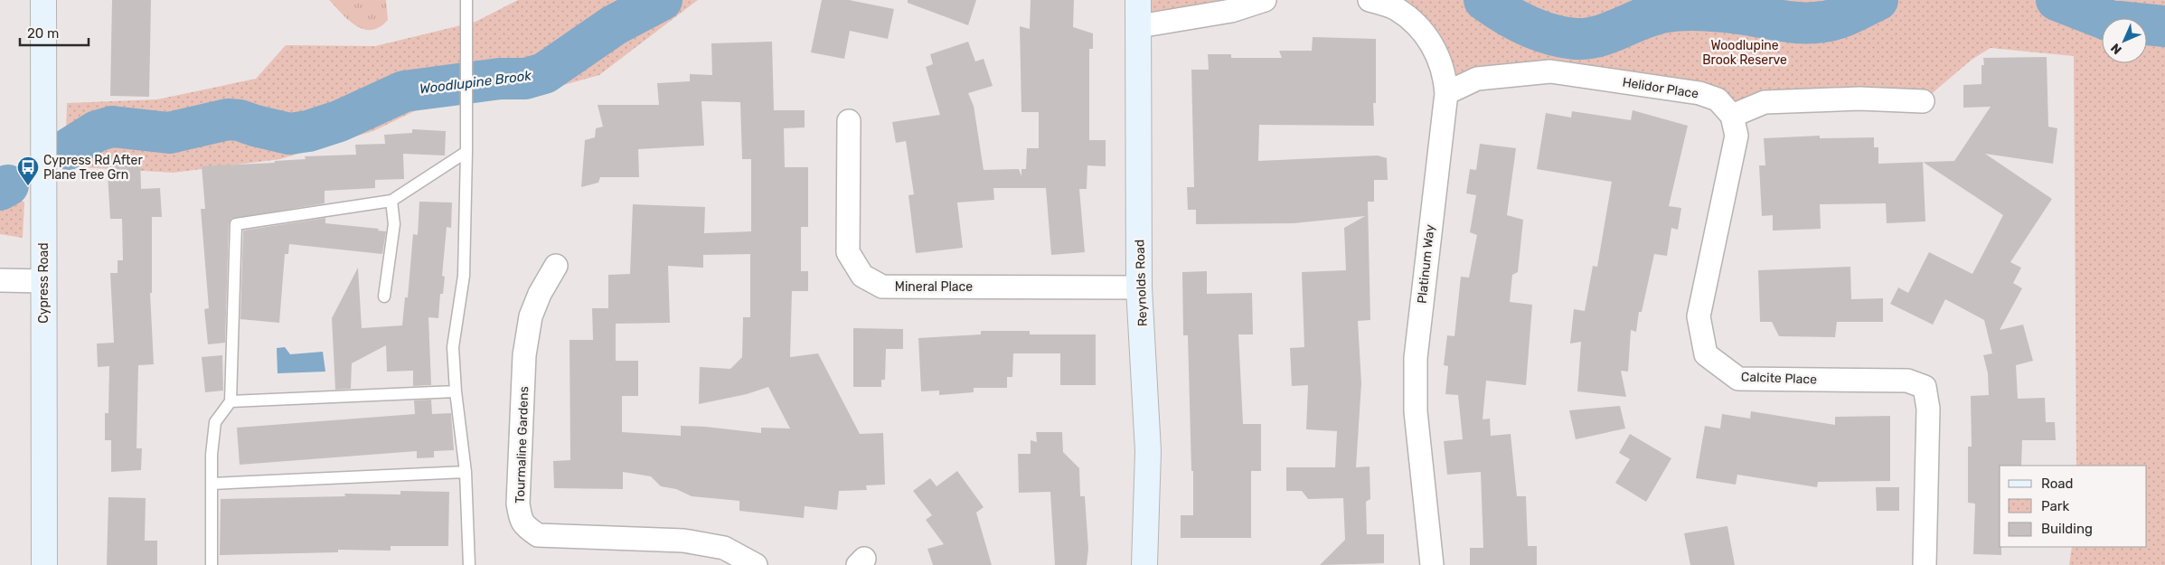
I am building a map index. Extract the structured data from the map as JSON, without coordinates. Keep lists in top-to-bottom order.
{
  "streets": {
    "street": [
      "Helidor Place",
      "Platinum Way",
      "Cypress Road",
      "Reynolds Road",
      "Mineral Place",
      "Calcite Place",
      "Tourmaline Gardens"
    ]
  },
  "crossings": [
    ["Helidor Place", "Platinum Way"],
    ["Helidor Place", "Calcite Place"],
    ["Reynolds Road", "Mineral Place"]
  ],
  "water": ["Woodlupine Brook"],
  "parks": ["Woodlupine Brook Reserve"],
  "places": {
    "bus stop": ["Cypress Rd After Plane Tree Grn"]
  },
  "legend": ["Road", "Park", "Building"],
  "scale_bar": "20 m",
  "north": "bottom left"
}
